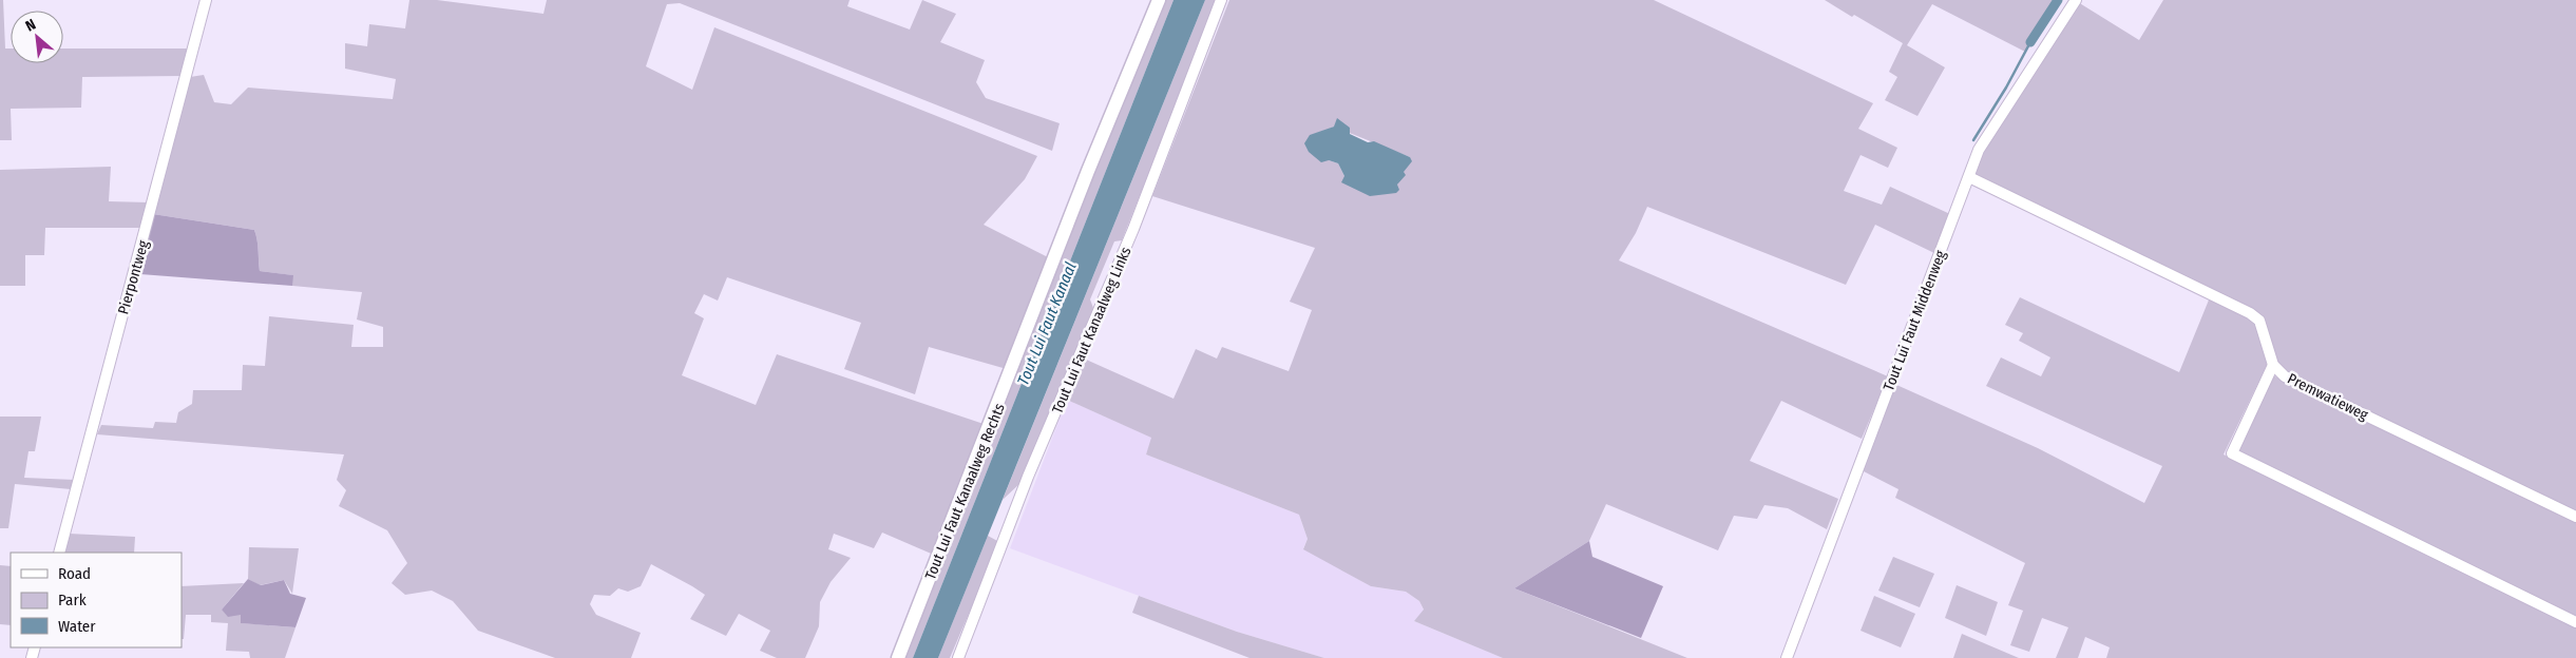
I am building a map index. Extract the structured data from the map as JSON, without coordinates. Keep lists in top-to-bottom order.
{
  "streets": {
    "street": [
      "Pierpontweg",
      "Tout Lui Faut Middenweg",
      "Tout Lui Faut Kanaalweg Links",
      "Premwatieweg",
      "Tout Lui Faut Kanaalweg Rechts"
    ]
  },
  "crossings": [
    ["Tout Lui Faut Middenweg", "Premwatieweg"]
  ],
  "water": ["Tout Lui Faut Kanaal"],
  "legend": ["Road", "Park", "Water"],
  "north": "top left"
}
